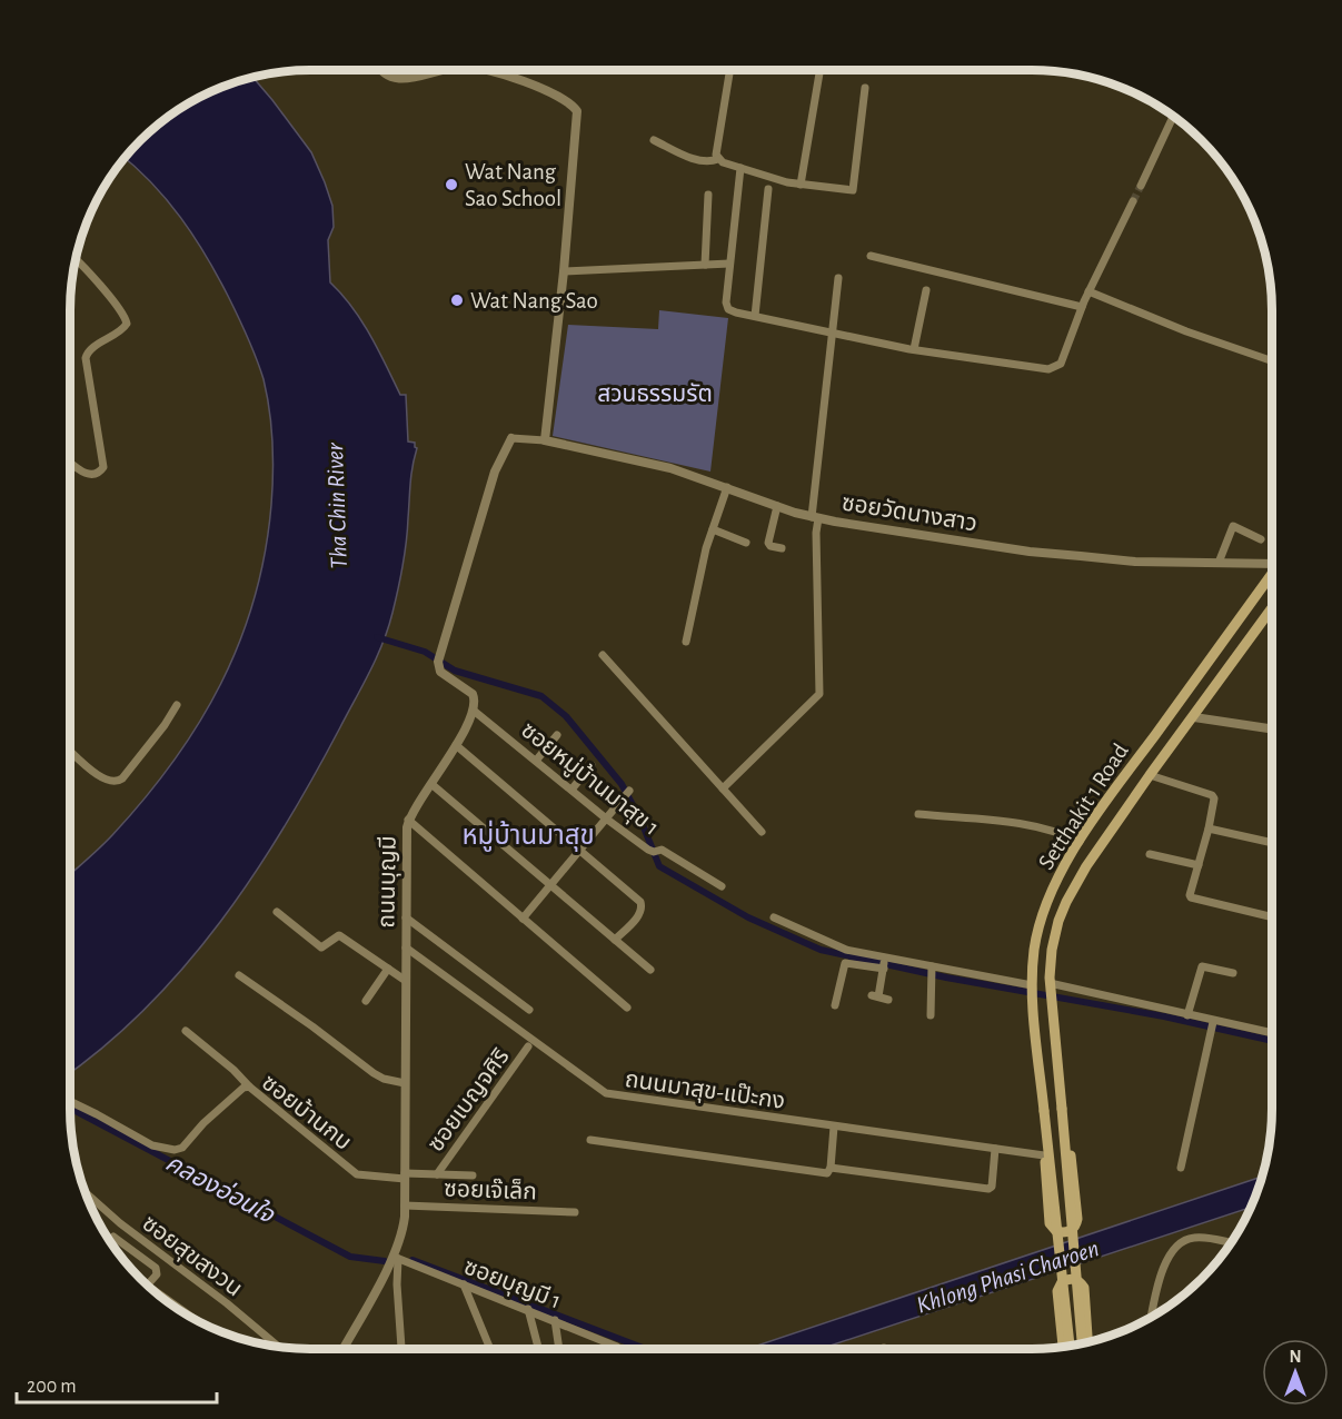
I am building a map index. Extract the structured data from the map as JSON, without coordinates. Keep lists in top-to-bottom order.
{
  "streets": {
    "main road": ["Setthakit 1 Road"],
    "street": [
      "ซอยวัดนางสาว",
      "ซอยหมู่บ้านมาสุข 1",
      "ถนนบุญมี",
      "ถนนมาสุข-แป๊ะกง",
      "ซอยเบญจศิริ",
      "ซอยบ้านกบ",
      "ซอยเจ๊เล็ก",
      "ซอยสุขสงวน",
      "ซอยบุญมี 1"
    ]
  },
  "crossings": [
    ["ซอยหมู่บ้านมาสุข 1", "ถนนบุญมี"],
    ["ถนนบุญมี", "ถนนมาสุข-แป๊ะกง"],
    ["ถนนบุญมี", "ซอยเบญจศิริ"],
    ["ถนนบุญมี", "ซอยบ้านกบ"],
    ["ถนนบุญมี", "ซอยเจ๊เล็ก"],
    ["ถนนบุญมี", "ซอยบุญมี 1"],
    ["ซอยเบญจศิริ", "ซอยบ้านกบ"]
  ],
  "districts": ["หมู่บ้านมาสุข"],
  "water": ["Tha Chin River", "คลองอ่อนใจ", "Khlong Phasi Charoen"],
  "parks": ["สวนธรรมรัต"],
  "places": ["Wat Nang Sao School", "Wat Nang Sao"],
  "scale_bar": "200 m",
  "north": "top"
}
